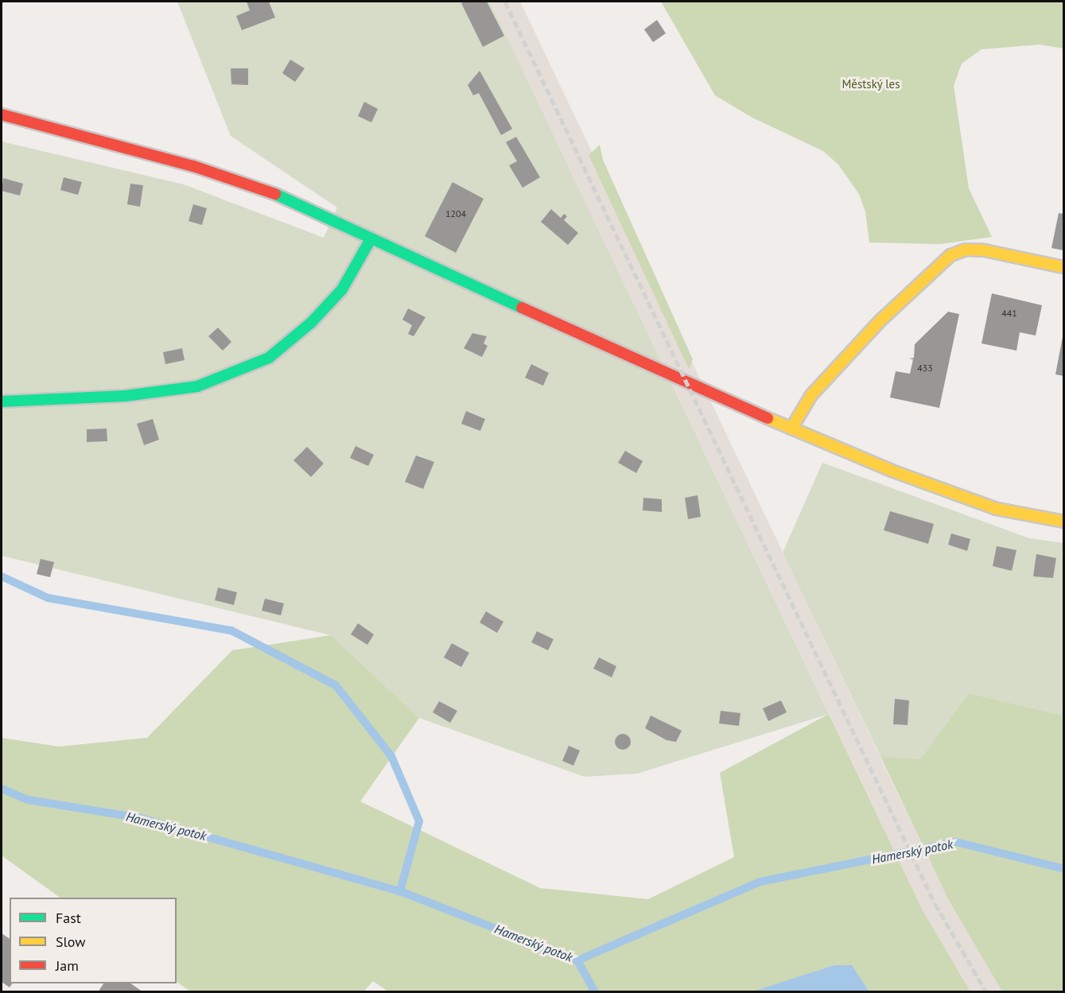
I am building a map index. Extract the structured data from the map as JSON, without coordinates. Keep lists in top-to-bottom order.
{
  "water": ["Hamerský potok"],
  "parks": ["Městský les"],
  "house_numbers": ["1204", "441", "433"],
  "legend": ["Fast", "Slow", "Jam"]
}
